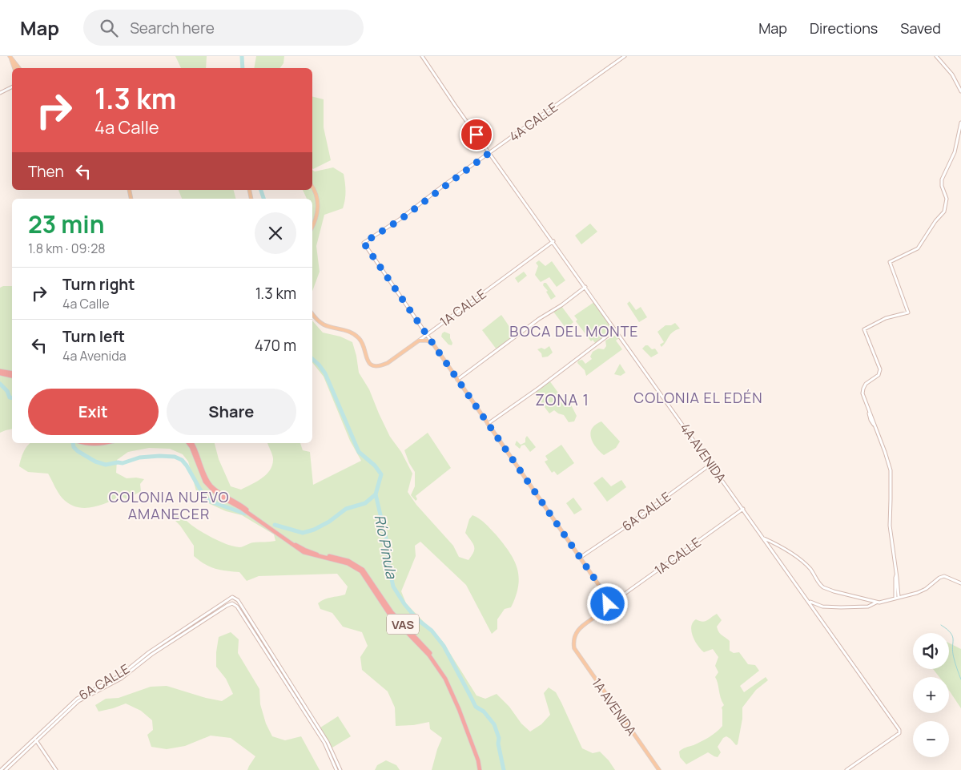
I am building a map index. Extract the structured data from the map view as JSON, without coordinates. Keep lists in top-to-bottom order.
{
  "streets": {
    "highway": ["VAS"],
    "main road": ["1A CALLE", "1A AVENIDA"],
    "street": ["4A CALLE", "4A AVENIDA", "6A CALLE"]
  },
  "crossings": [
    ["4A CALLE", "1A CALLE"],
    ["4A CALLE", "4A AVENIDA"],
    ["1A CALLE", "4A AVENIDA"],
    ["1A CALLE", "1A AVENIDA"],
    ["4A AVENIDA", "6A CALLE"]
  ],
  "districts": [
    "BOCA DEL MONTE",
    "COLONIA EL EDÉN",
    "ZONA 1",
    "COLONIA NUEVO AMANECER"
  ],
  "water": ["Río Pinula"],
  "page": {
    "header": "Map",
    "search": "Search here",
    "nav": ["Map", "Directions", "Saved"],
    "turn": ["1.3 km", "4a Calle"],
    "then": "Then",
    "heading": ["23 min", "1.8 km · 09:28"],
    "list": [
      {
        "name": "Turn right",
        "note": "4a Calle",
        "value": "1.3 km"
      },
      {
        "name": "Turn left",
        "note": "4a Avenida",
        "value": "470 m"
      }
    ],
    "buttons": ["Exit", "Share"],
    "map_buttons": ["+", "−"]
  }
}
